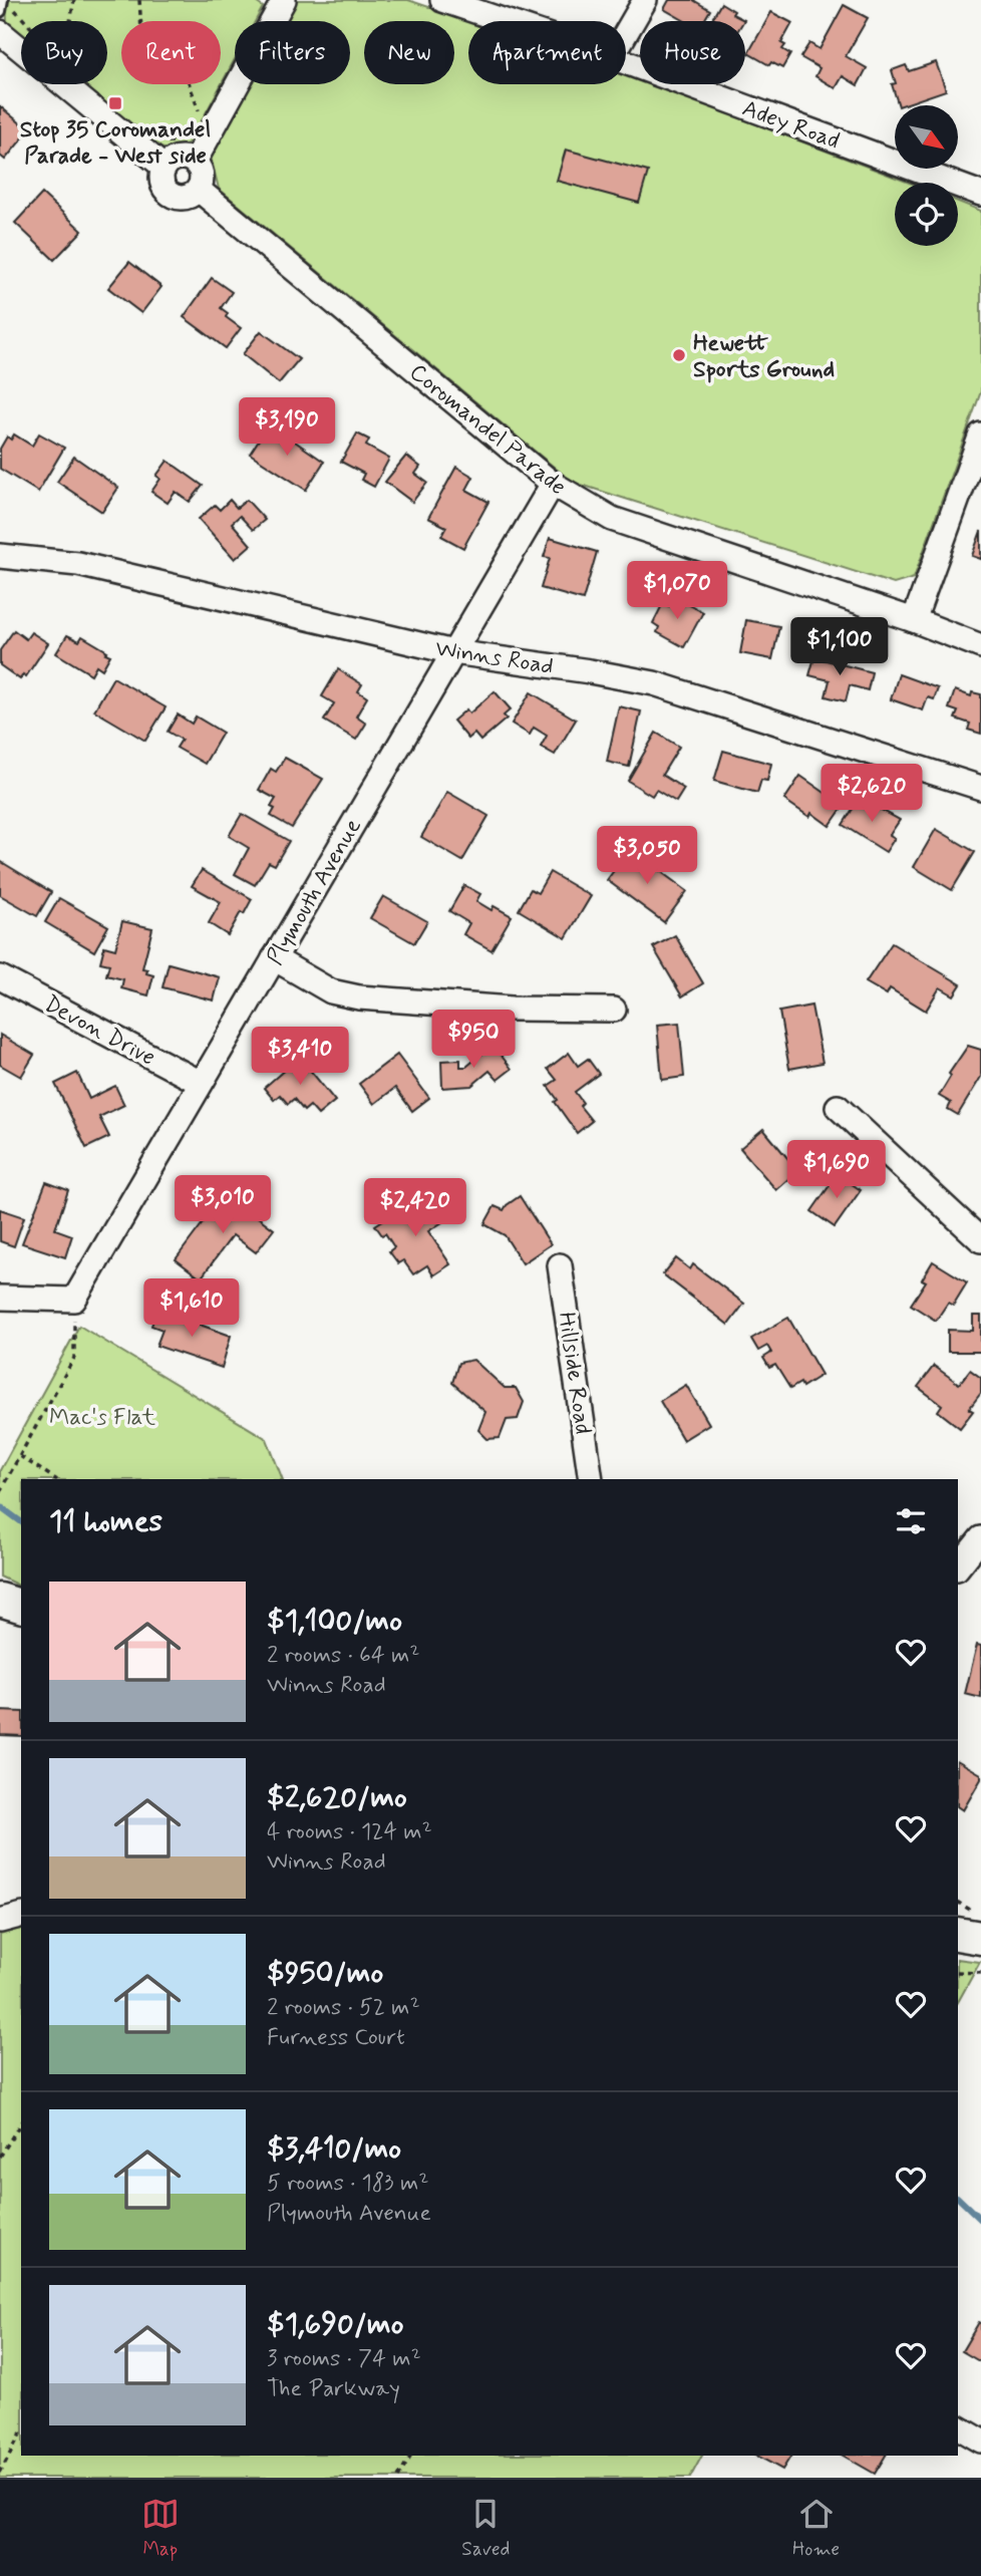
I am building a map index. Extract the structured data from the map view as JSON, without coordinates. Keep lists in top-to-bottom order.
{
  "streets": {
    "street": [
      "Adey Road",
      "Coromandel Parade",
      "Winns Road",
      "Plymouth Avenue",
      "Devon Drive",
      "Hillside Road"
    ]
  },
  "crossings": [
    ["Coromandel Parade", "Plymouth Avenue"],
    ["Winns Road", "Plymouth Avenue"],
    ["Plymouth Avenue", "Devon Drive"]
  ],
  "parks": ["Mac's Flat"],
  "places": {
    "transit": ["Stop 35 Coromandel Parade - West side"],
    "other": ["Hewett Sports Ground"]
  },
  "north": "bottom right",
  "page": {
    "chip": [
      "Buy",
      "Rent",
      "Filters",
      "New",
      "Apartment",
      "House"
    ],
    "price": [
      "$3,190",
      "$1,070",
      "$1,100",
      "$2,620",
      "$3,050",
      "$950",
      "$3,410",
      "$1,690",
      "$3,010",
      "$2,420",
      "$1,610"
    ],
    "heading": "11 homes",
    "list": [
      {
        "name": "$1,100/mo",
        "note": "2 rooms · 64 m² · Winns Road"
      },
      {
        "name": "$2,620/mo",
        "note": "4 rooms · 124 m² · Winns Road"
      },
      {
        "name": "$950/mo",
        "note": "2 rooms · 52 m² · Furness Court"
      },
      {
        "name": "$3,410/mo",
        "note": "5 rooms · 183 m² · Plymouth Avenue"
      },
      {
        "name": "$1,690/mo",
        "note": "3 rooms · 74 m² · The Parkway"
      }
    ],
    "tabs": ["Map", "Saved", "Home"]
  }
}
